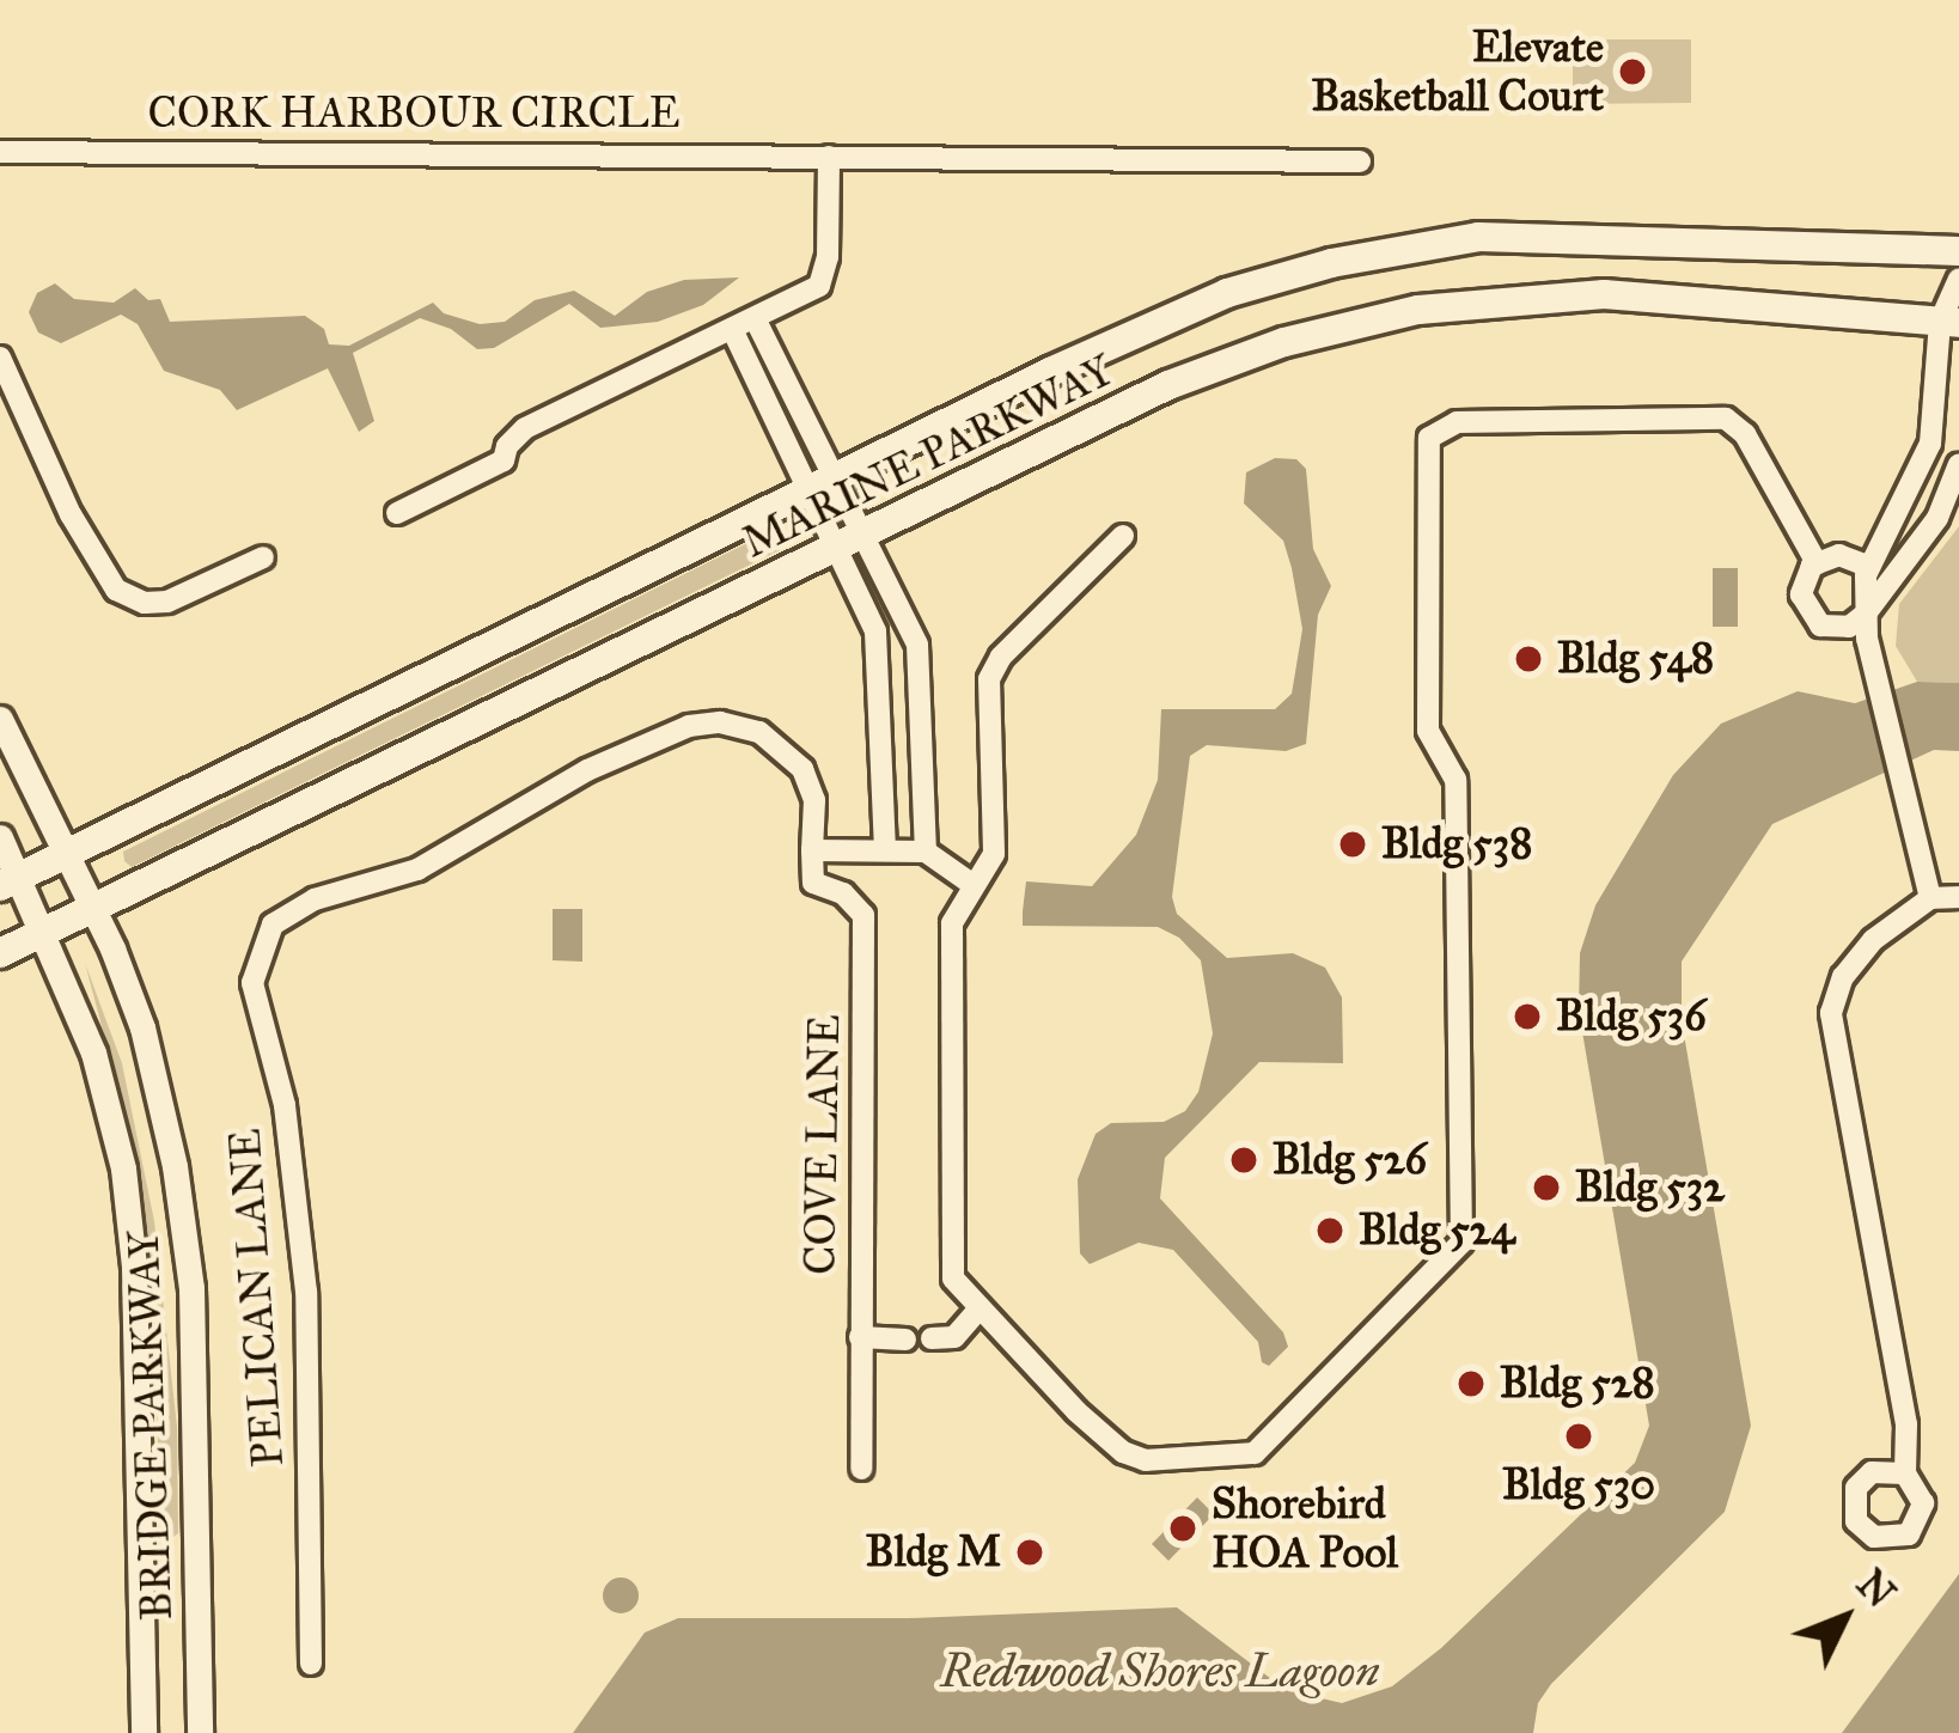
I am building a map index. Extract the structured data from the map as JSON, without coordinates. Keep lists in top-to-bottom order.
{
  "streets": {
    "main road": ["MARINE PARKWAY"],
    "street": [
      "CORK HARBOUR CIRCLE",
      "COVE LANE",
      "PELICAN LANE",
      "BRIDGE PARKWAY"
    ]
  },
  "crossings": [
    ["MARINE PARKWAY", "BRIDGE PARKWAY"],
    ["COVE LANE", "PELICAN LANE"]
  ],
  "water": ["Redwood Shores Lagoon"],
  "places": [
    "Elevate Basketball Court",
    "Bldg 548",
    "Bldg 538",
    "Bldg 536",
    "Bldg 526",
    "Bldg 532",
    "Bldg 524",
    "Bldg 528",
    "Bldg 530",
    "Shorebird HOA Pool",
    "Bldg M"
  ],
  "north": "top right"
}
